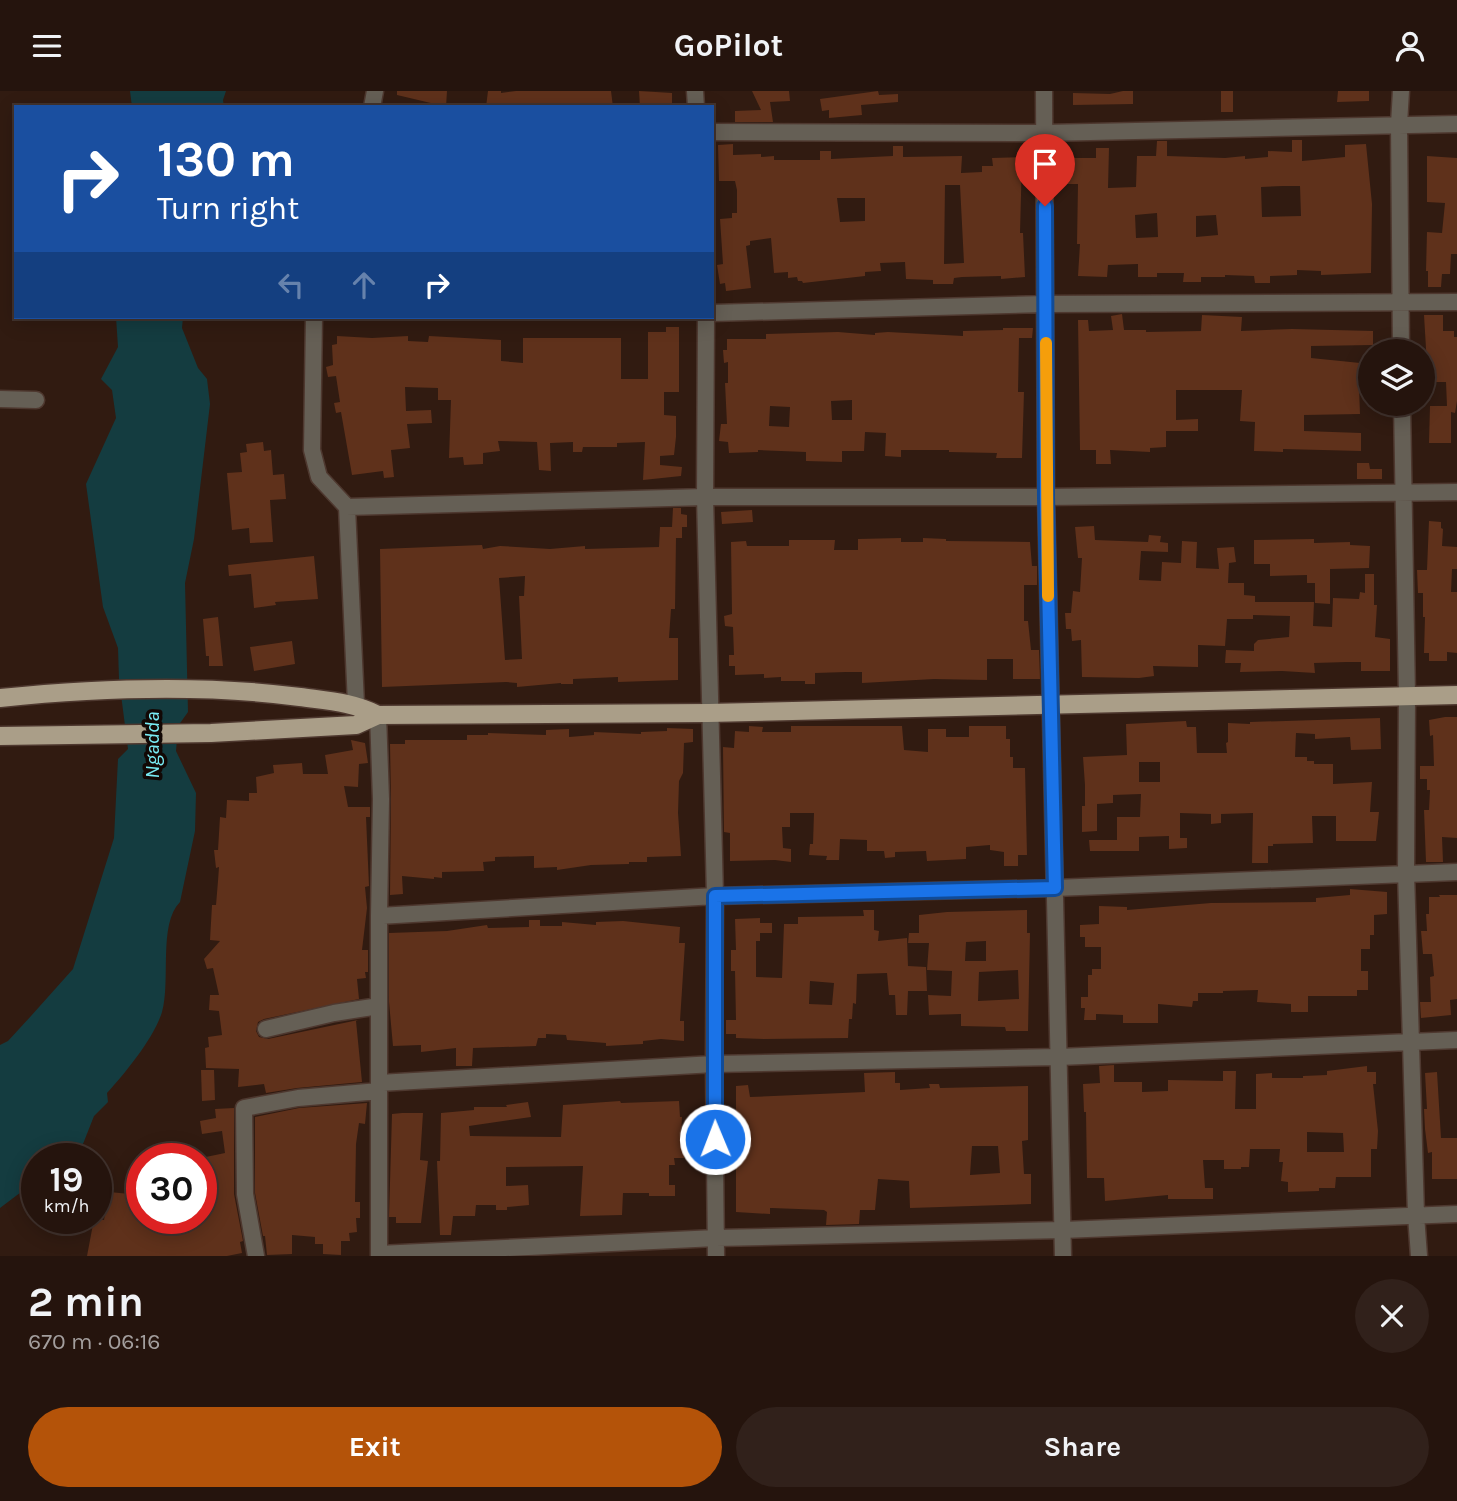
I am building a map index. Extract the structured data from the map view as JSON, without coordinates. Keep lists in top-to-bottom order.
{
  "water": ["Ngadda"],
  "page": {
    "header": "GoPilot",
    "turn": ["130 m", "Turn right"],
    "speed": "19 km/h",
    "limit": "30",
    "heading": ["2 min", "670 m · 06:16"],
    "buttons": ["Exit", "Share"]
  }
}
